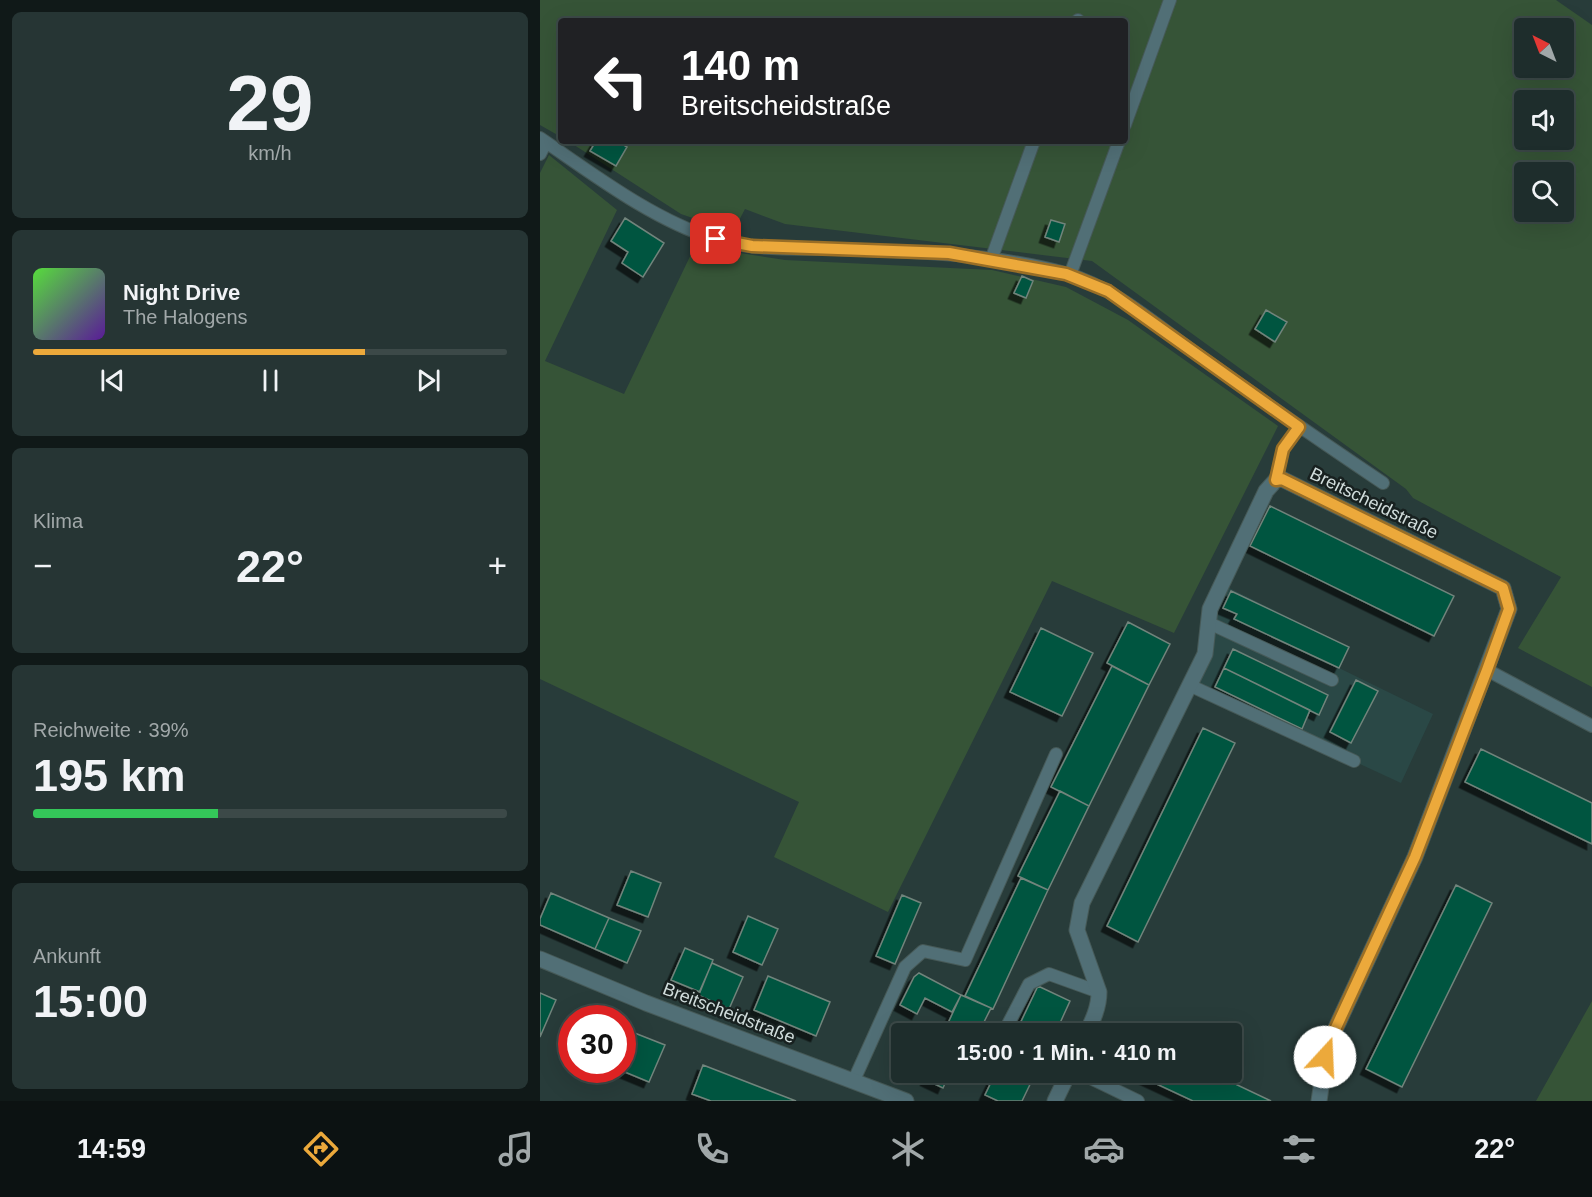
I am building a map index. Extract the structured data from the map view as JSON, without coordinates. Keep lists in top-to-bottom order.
{
  "streets": {
    "street": ["Breitscheidstraße"]
  },
  "north": "top left",
  "page": {
    "tile": [
      ["29", "km/h"],
      "Klima",
      ["Reichweite · 39%", "195 km"],
      ["Ankunft", "15:00"]
    ],
    "turn": ["140 m", "Breitscheidstraße"],
    "song": ["Night Drive", "The Halogens"],
    "heat": ["−", "22°", "+"],
    "limit": "30",
    "trip": "15:00 · 1 Min. · 410 m",
    "tabs": ["14:59", "22°"]
  }
}
